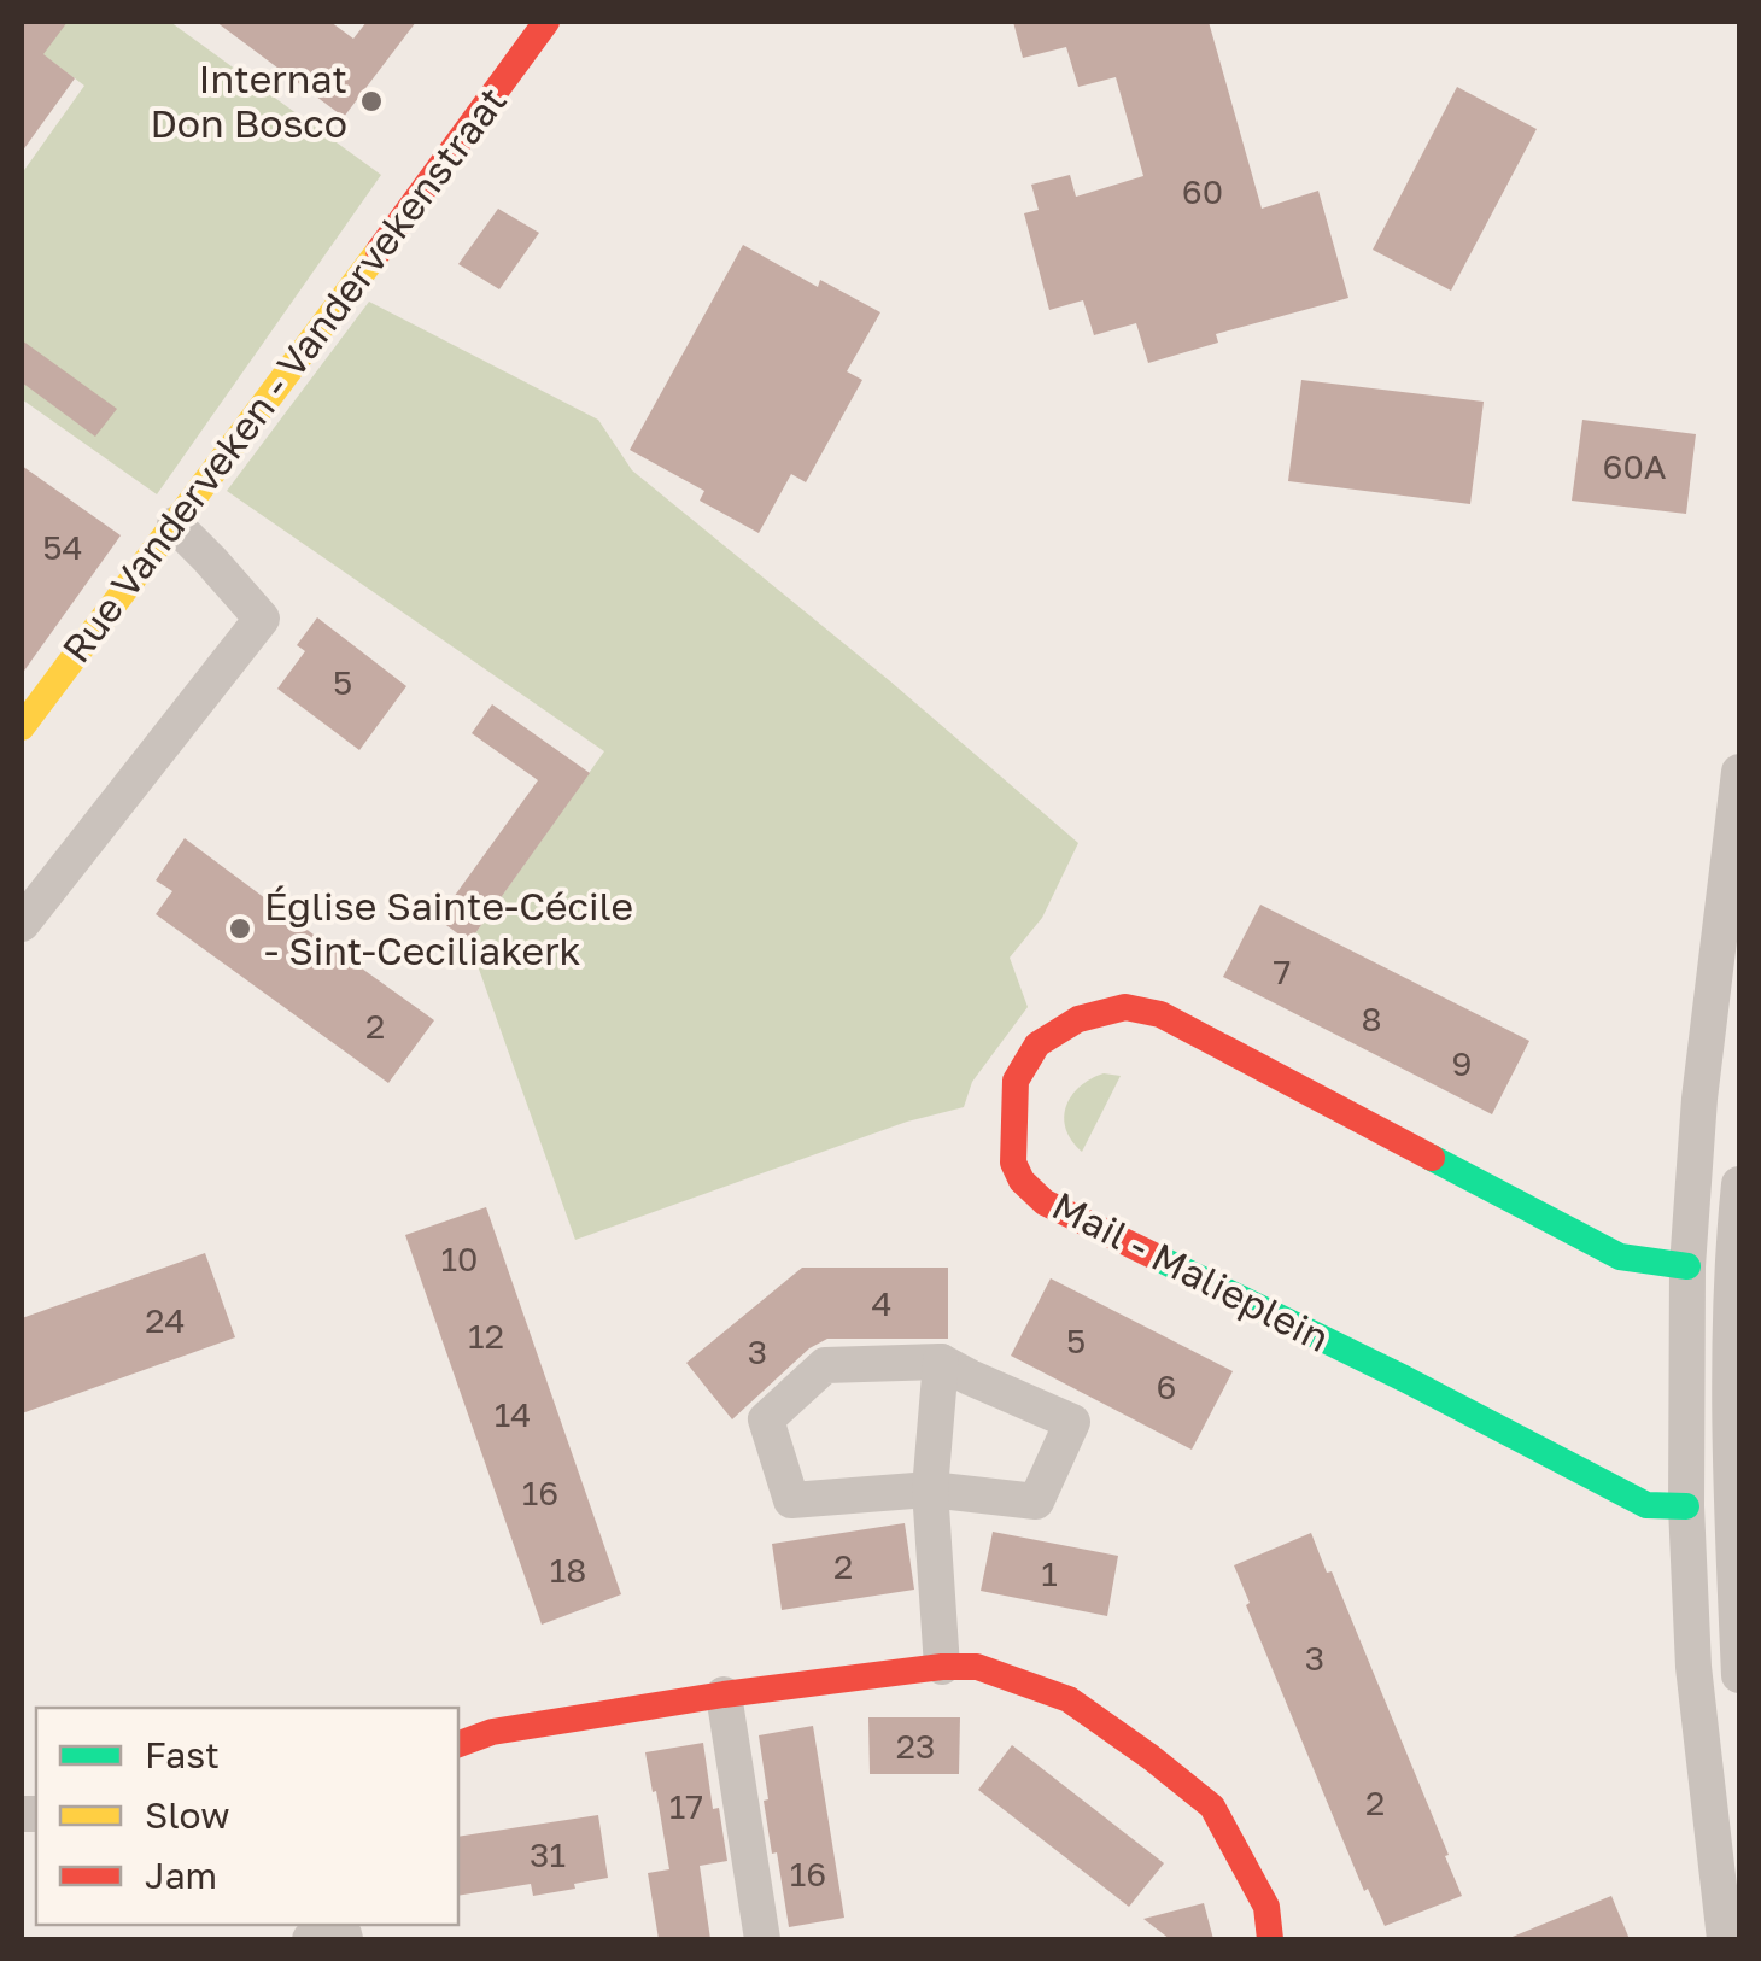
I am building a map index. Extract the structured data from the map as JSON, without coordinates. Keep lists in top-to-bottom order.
{
  "streets": {
    "street": ["Rue Vanderveken - Vandervekenstraat", "Mail - Malieplein"]
  },
  "places": ["Internat Don Bosco", "Église Sainte-Cécile - Sint-Ceciliakerk"],
  "house_numbers": [
    "60",
    "60A",
    "54",
    "5",
    "7",
    "8",
    "2",
    "9",
    "10",
    "4",
    "24",
    "12",
    "5",
    "3",
    "6",
    "14",
    "16",
    "2",
    "18",
    "1",
    "3",
    "23",
    "2",
    "17",
    "31",
    "16"
  ],
  "legend": ["Fast", "Slow", "Jam"]
}
